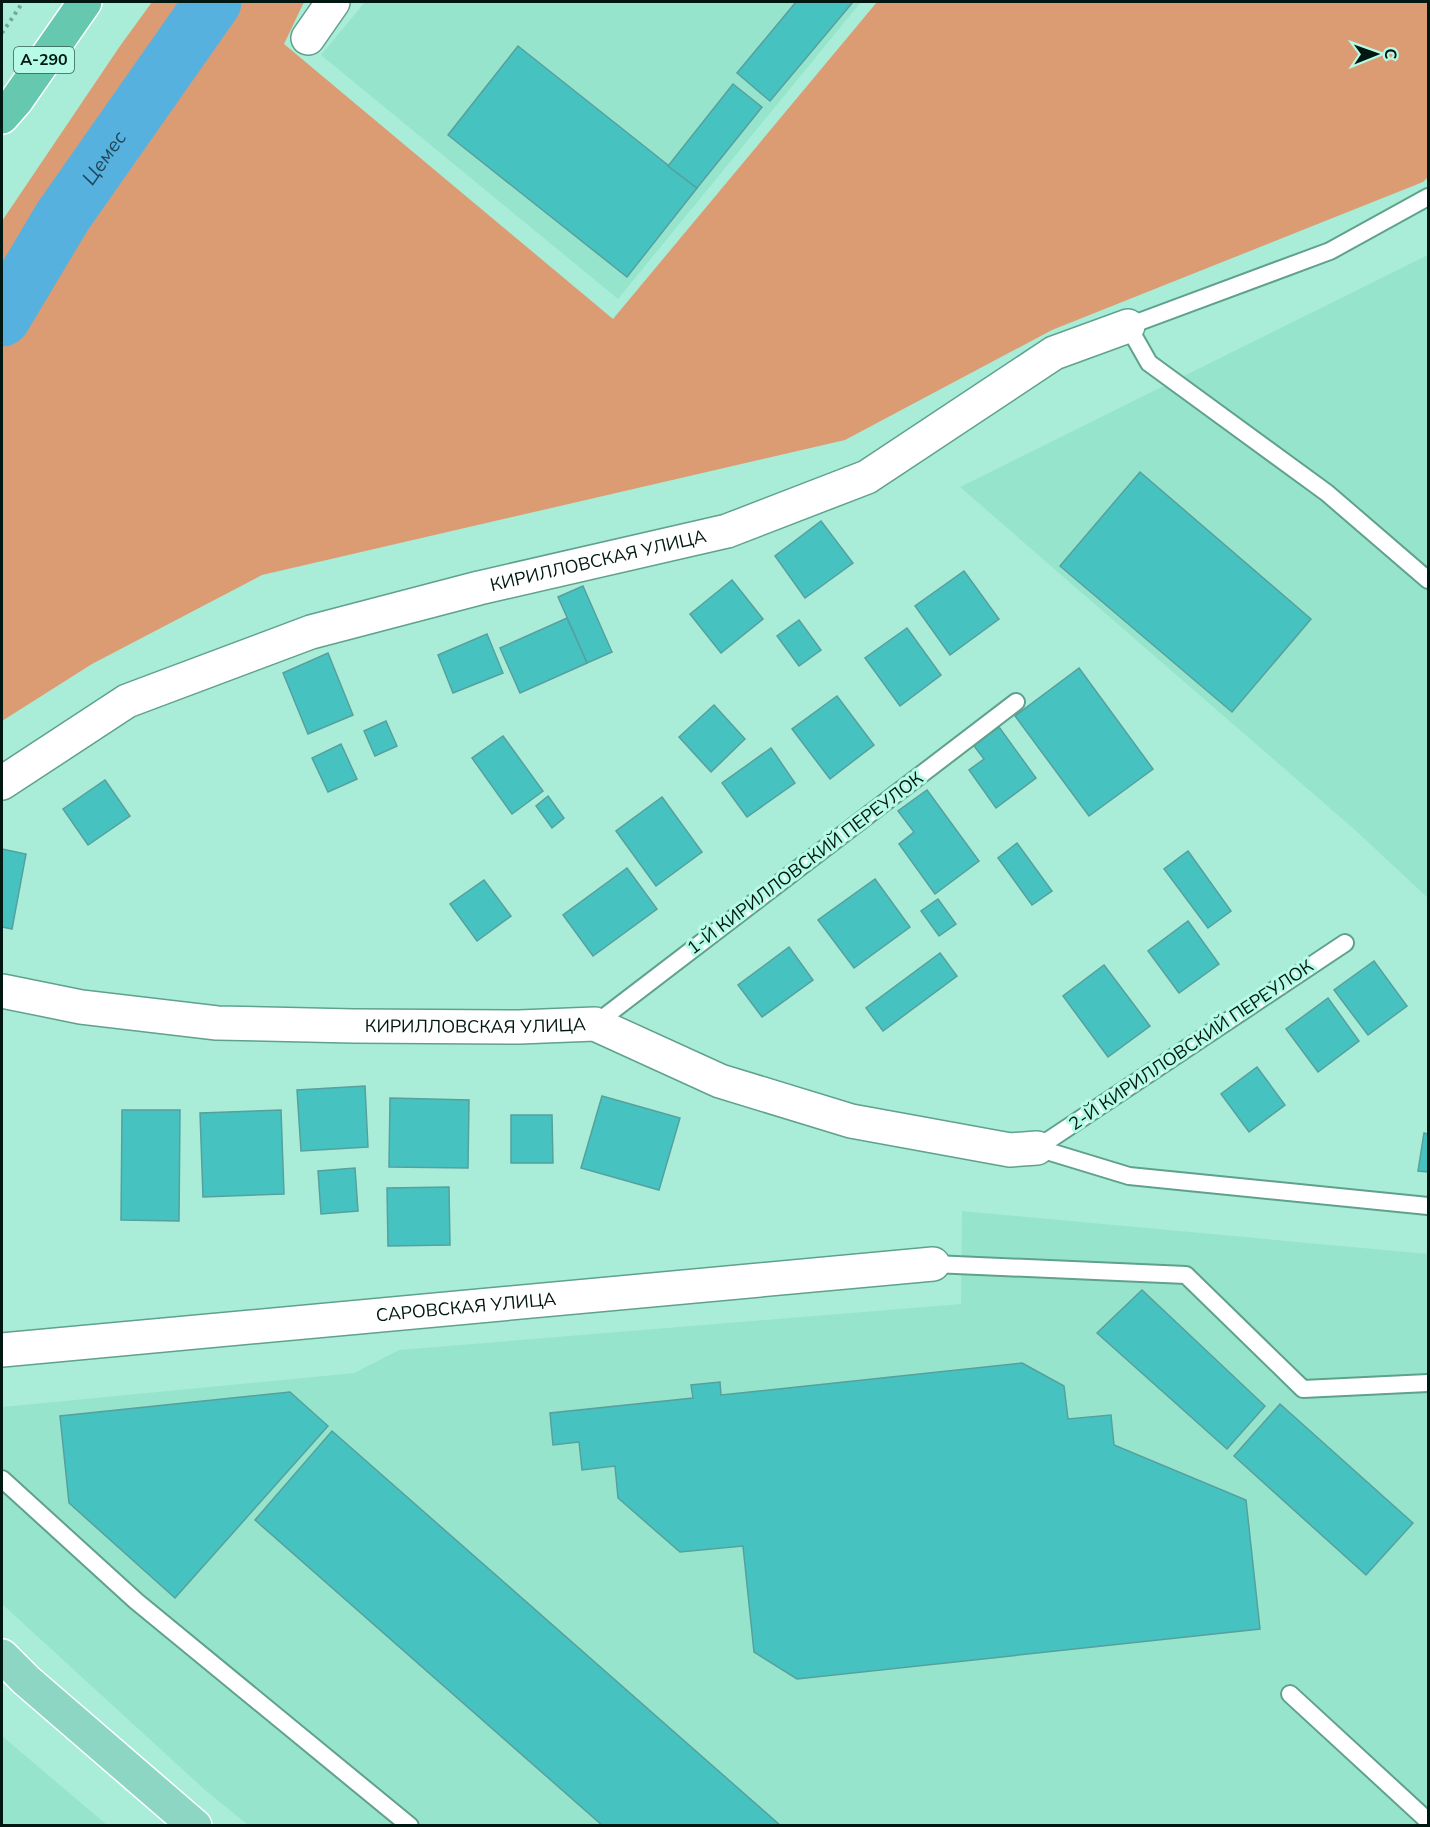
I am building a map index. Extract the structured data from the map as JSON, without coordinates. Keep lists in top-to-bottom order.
{
  "streets": {
    "highway": ["А-290"],
    "street": ["КИРИЛЛОВСКАЯ УЛИЦА", "САРОВСКАЯ УЛИЦА"],
    "lane": ["1-Й КИРИЛЛОВСКИЙ ПЕРЕУЛОК", "2-Й КИРИЛЛОВСКИЙ ПЕРЕУЛОК"]
  },
  "crossings": [
    ["КИРИЛЛОВСКАЯ УЛИЦА", "1-Й КИРИЛЛОВСКИЙ ПЕРЕУЛОК"],
    ["КИРИЛЛОВСКАЯ УЛИЦА", "2-Й КИРИЛЛОВСКИЙ ПЕРЕУЛОК"]
  ],
  "water": ["Цемес"],
  "north": "right"
}
